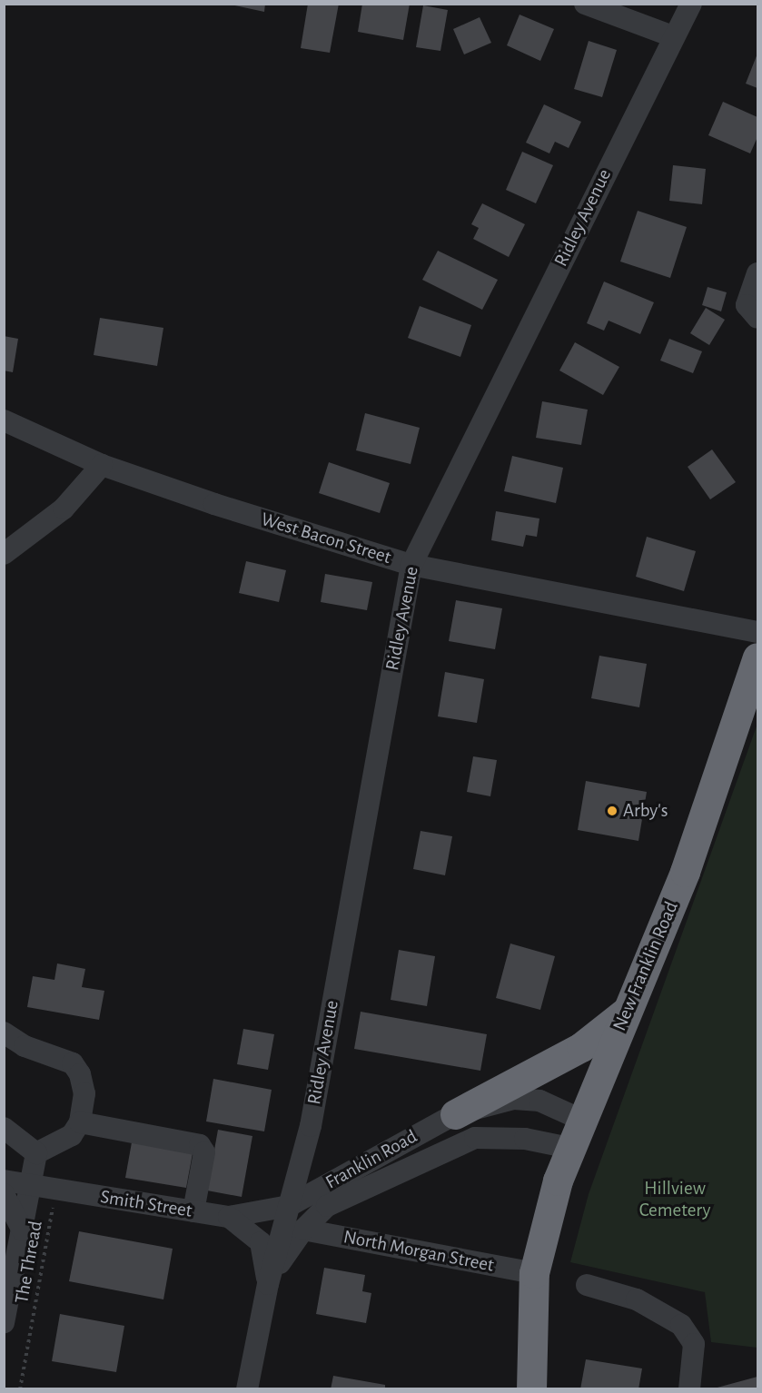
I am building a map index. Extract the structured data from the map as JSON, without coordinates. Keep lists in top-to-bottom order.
{
  "streets": {
    "highway": ["New Franklin Road"],
    "street": [
      "Ridley Avenue",
      "West Bacon Street",
      "Franklin Road",
      "Smith Street",
      "North Morgan Street"
    ],
    "path": ["The Thread"]
  },
  "crossings": [
    ["Ridley Avenue", "West Bacon Street"],
    ["Ridley Avenue", "Franklin Road"],
    ["Ridley Avenue", "Smith Street"],
    ["Ridley Avenue", "North Morgan Street"],
    ["New Franklin Road", "Franklin Road"],
    ["New Franklin Road", "North Morgan Street"],
    ["Franklin Road", "Smith Street"],
    ["Franklin Road", "North Morgan Street"],
    ["Smith Street", "The Thread"]
  ],
  "parks": ["Hillview Cemetery"],
  "places": ["Arby's"]
}
